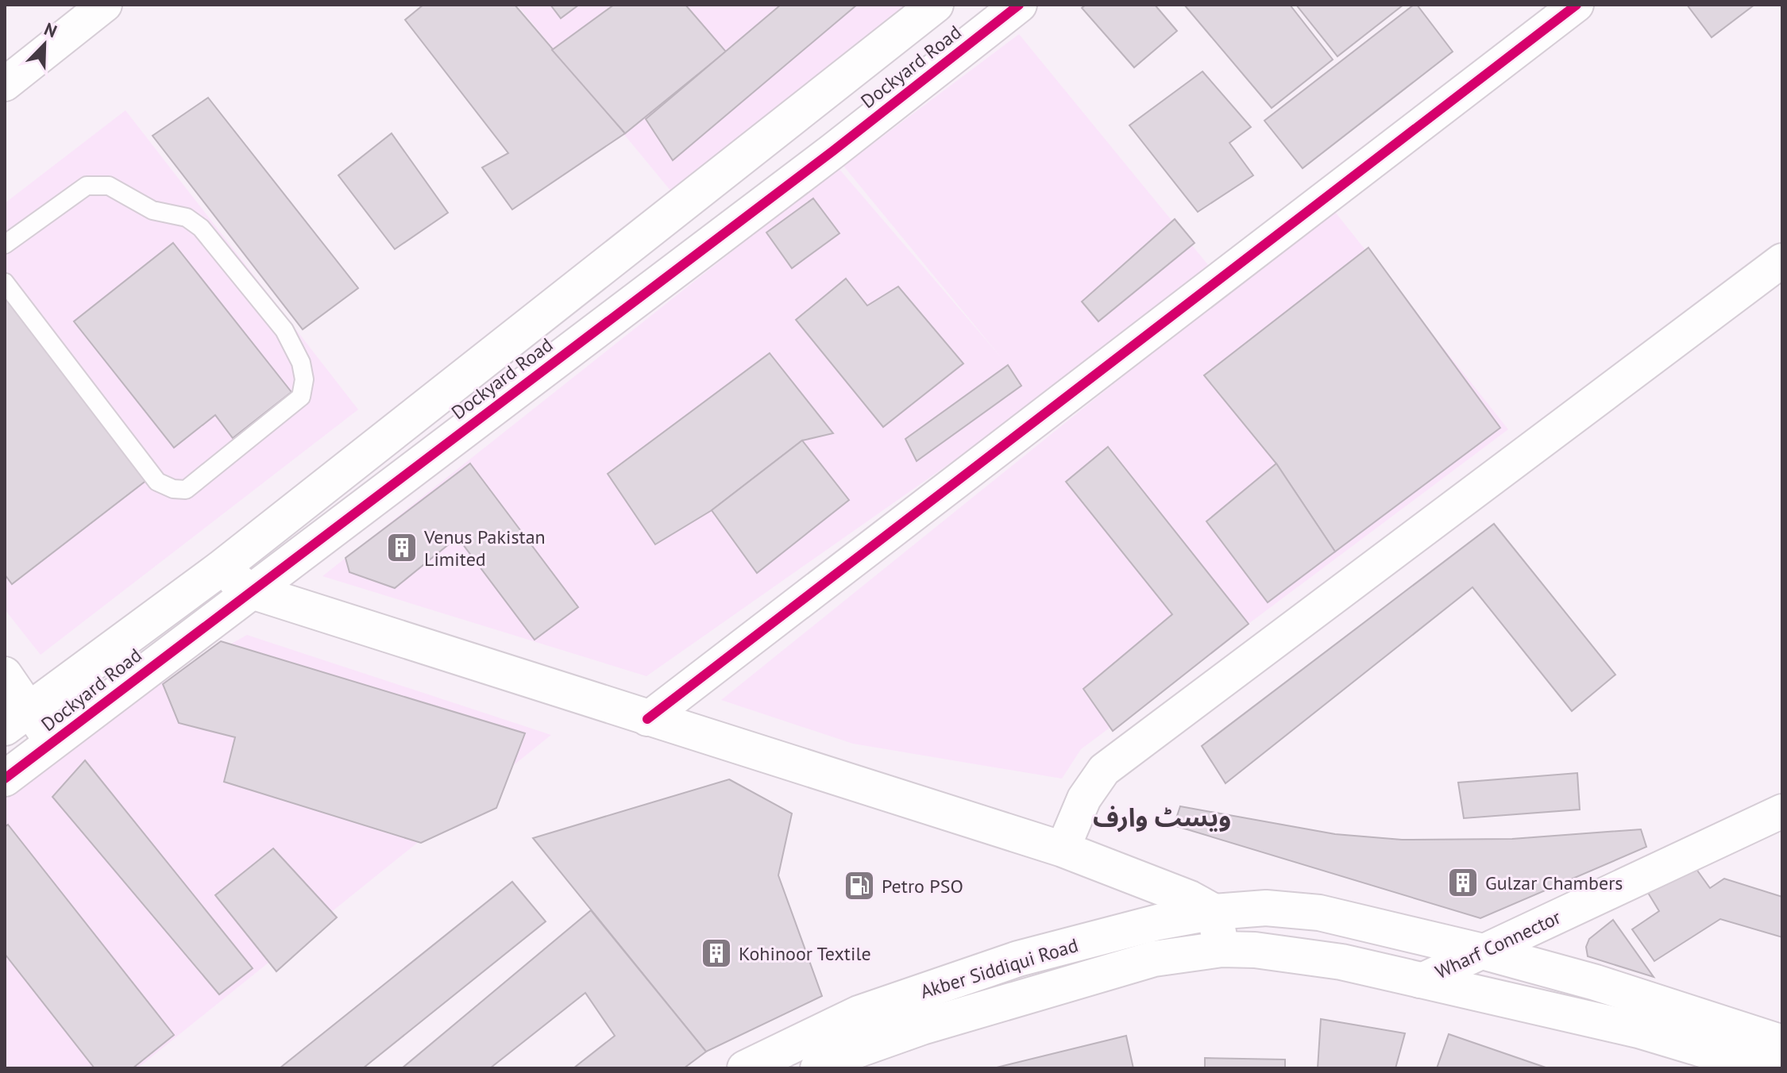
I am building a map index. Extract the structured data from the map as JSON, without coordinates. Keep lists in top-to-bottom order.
{
  "streets": {
    "street": ["Dockyard Road", "Wharf Connector", "Akber Siddiqui Road"]
  },
  "crossings": [
    ["Wharf Connector", "Akber Siddiqui Road"]
  ],
  "districts": ["ویسٹ وارف"],
  "places": {
    "building": ["Venus Pakistan Limited", "Gulzar Chambers", "Kohinoor Textile"],
    "fuel station": ["Petro PSO"]
  },
  "north": "top right"
}
